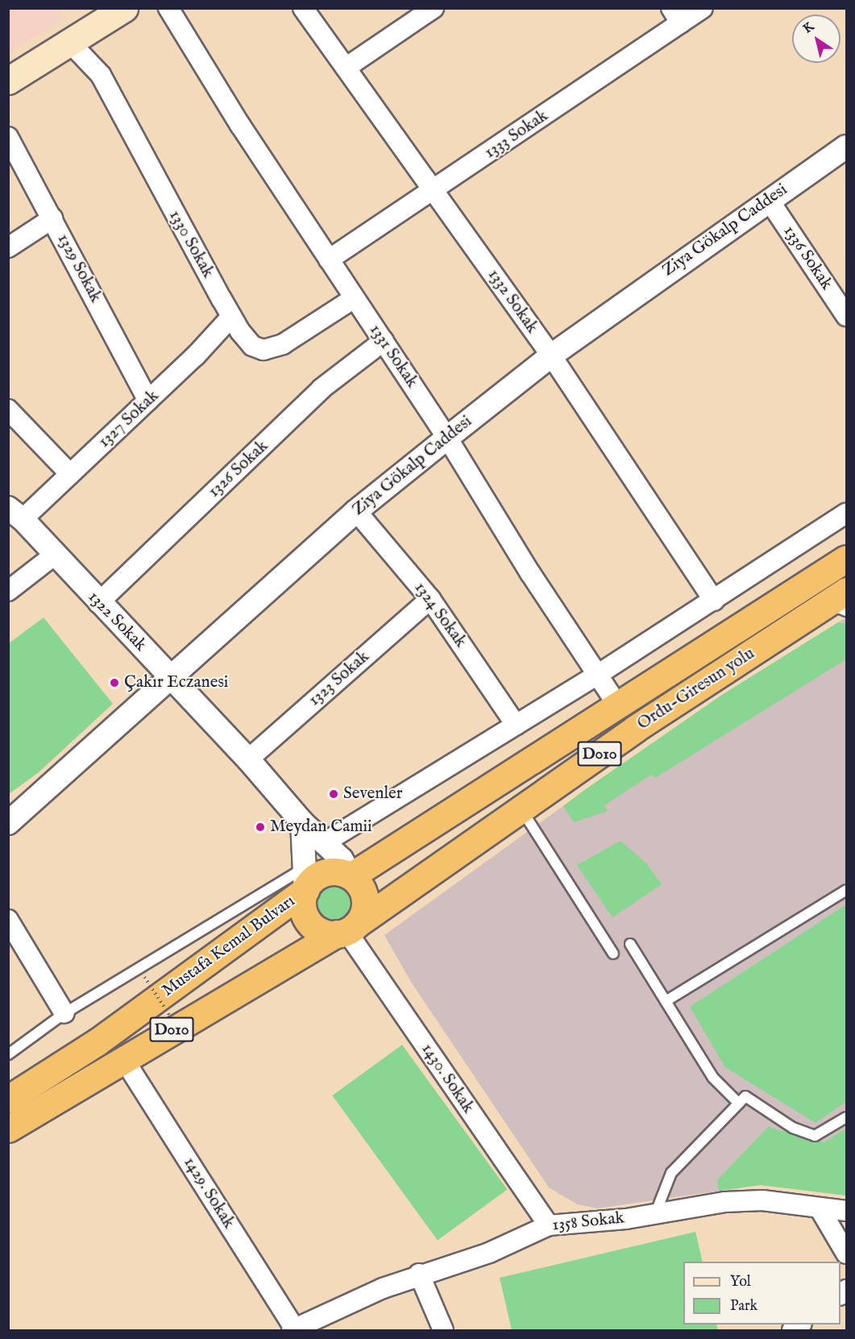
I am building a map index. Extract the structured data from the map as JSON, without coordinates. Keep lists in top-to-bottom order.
{
  "streets": {
    "highway": ["Ordu-Giresun yolu", "D010", "Mustafa Kemal Bulvarı"],
    "street": [
      "1333 Sokak",
      "Ziya Gökalp Caddesi",
      "1330 Sokak",
      "1336 Sokak",
      "1329 Sokak",
      "1332 Sokak",
      "1331 Sokak",
      "1327 Sokak",
      "1326 Sokak",
      "1324 Sokak",
      "1322 Sokak",
      "1323 Sokak",
      "1430. Sokak",
      "1429. Sokak",
      "1358 Sokak"
    ]
  },
  "crossings": [
    ["1333 Sokak", "1332 Sokak"],
    ["1333 Sokak", "1331 Sokak"],
    ["Ziya Gökalp Caddesi", "1336 Sokak"],
    ["Ziya Gökalp Caddesi", "1332 Sokak"],
    ["Ziya Gökalp Caddesi", "1331 Sokak"],
    ["Ziya Gökalp Caddesi", "1324 Sokak"],
    ["Ziya Gökalp Caddesi", "1322 Sokak"],
    ["1330 Sokak", "1331 Sokak"],
    ["1330 Sokak", "1327 Sokak"],
    ["1329 Sokak", "1327 Sokak"],
    ["1331 Sokak", "1326 Sokak"],
    ["1331 Sokak", "Ordu-Giresun yolu"],
    ["1327 Sokak", "1322 Sokak"],
    ["1326 Sokak", "1322 Sokak"],
    ["1324 Sokak", "1323 Sokak"],
    ["1322 Sokak", "1323 Sokak"],
    ["1322 Sokak", "Ordu-Giresun yolu"],
    ["1322 Sokak", "Mustafa Kemal Bulvarı"],
    ["1322 Sokak", "1430. Sokak"],
    ["Ordu-Giresun yolu", "Mustafa Kemal Bulvarı"],
    ["Ordu-Giresun yolu", "1430. Sokak"],
    ["Mustafa Kemal Bulvarı", "1430. Sokak"],
    ["Mustafa Kemal Bulvarı", "1429. Sokak"],
    ["1430. Sokak", "1358 Sokak"],
    ["1429. Sokak", "1358 Sokak"]
  ],
  "places": ["Çakır Eczanesi", "Sevenler", "Meydan Camii"],
  "legend": ["Yol", "Park"],
  "north": "top left"
}
